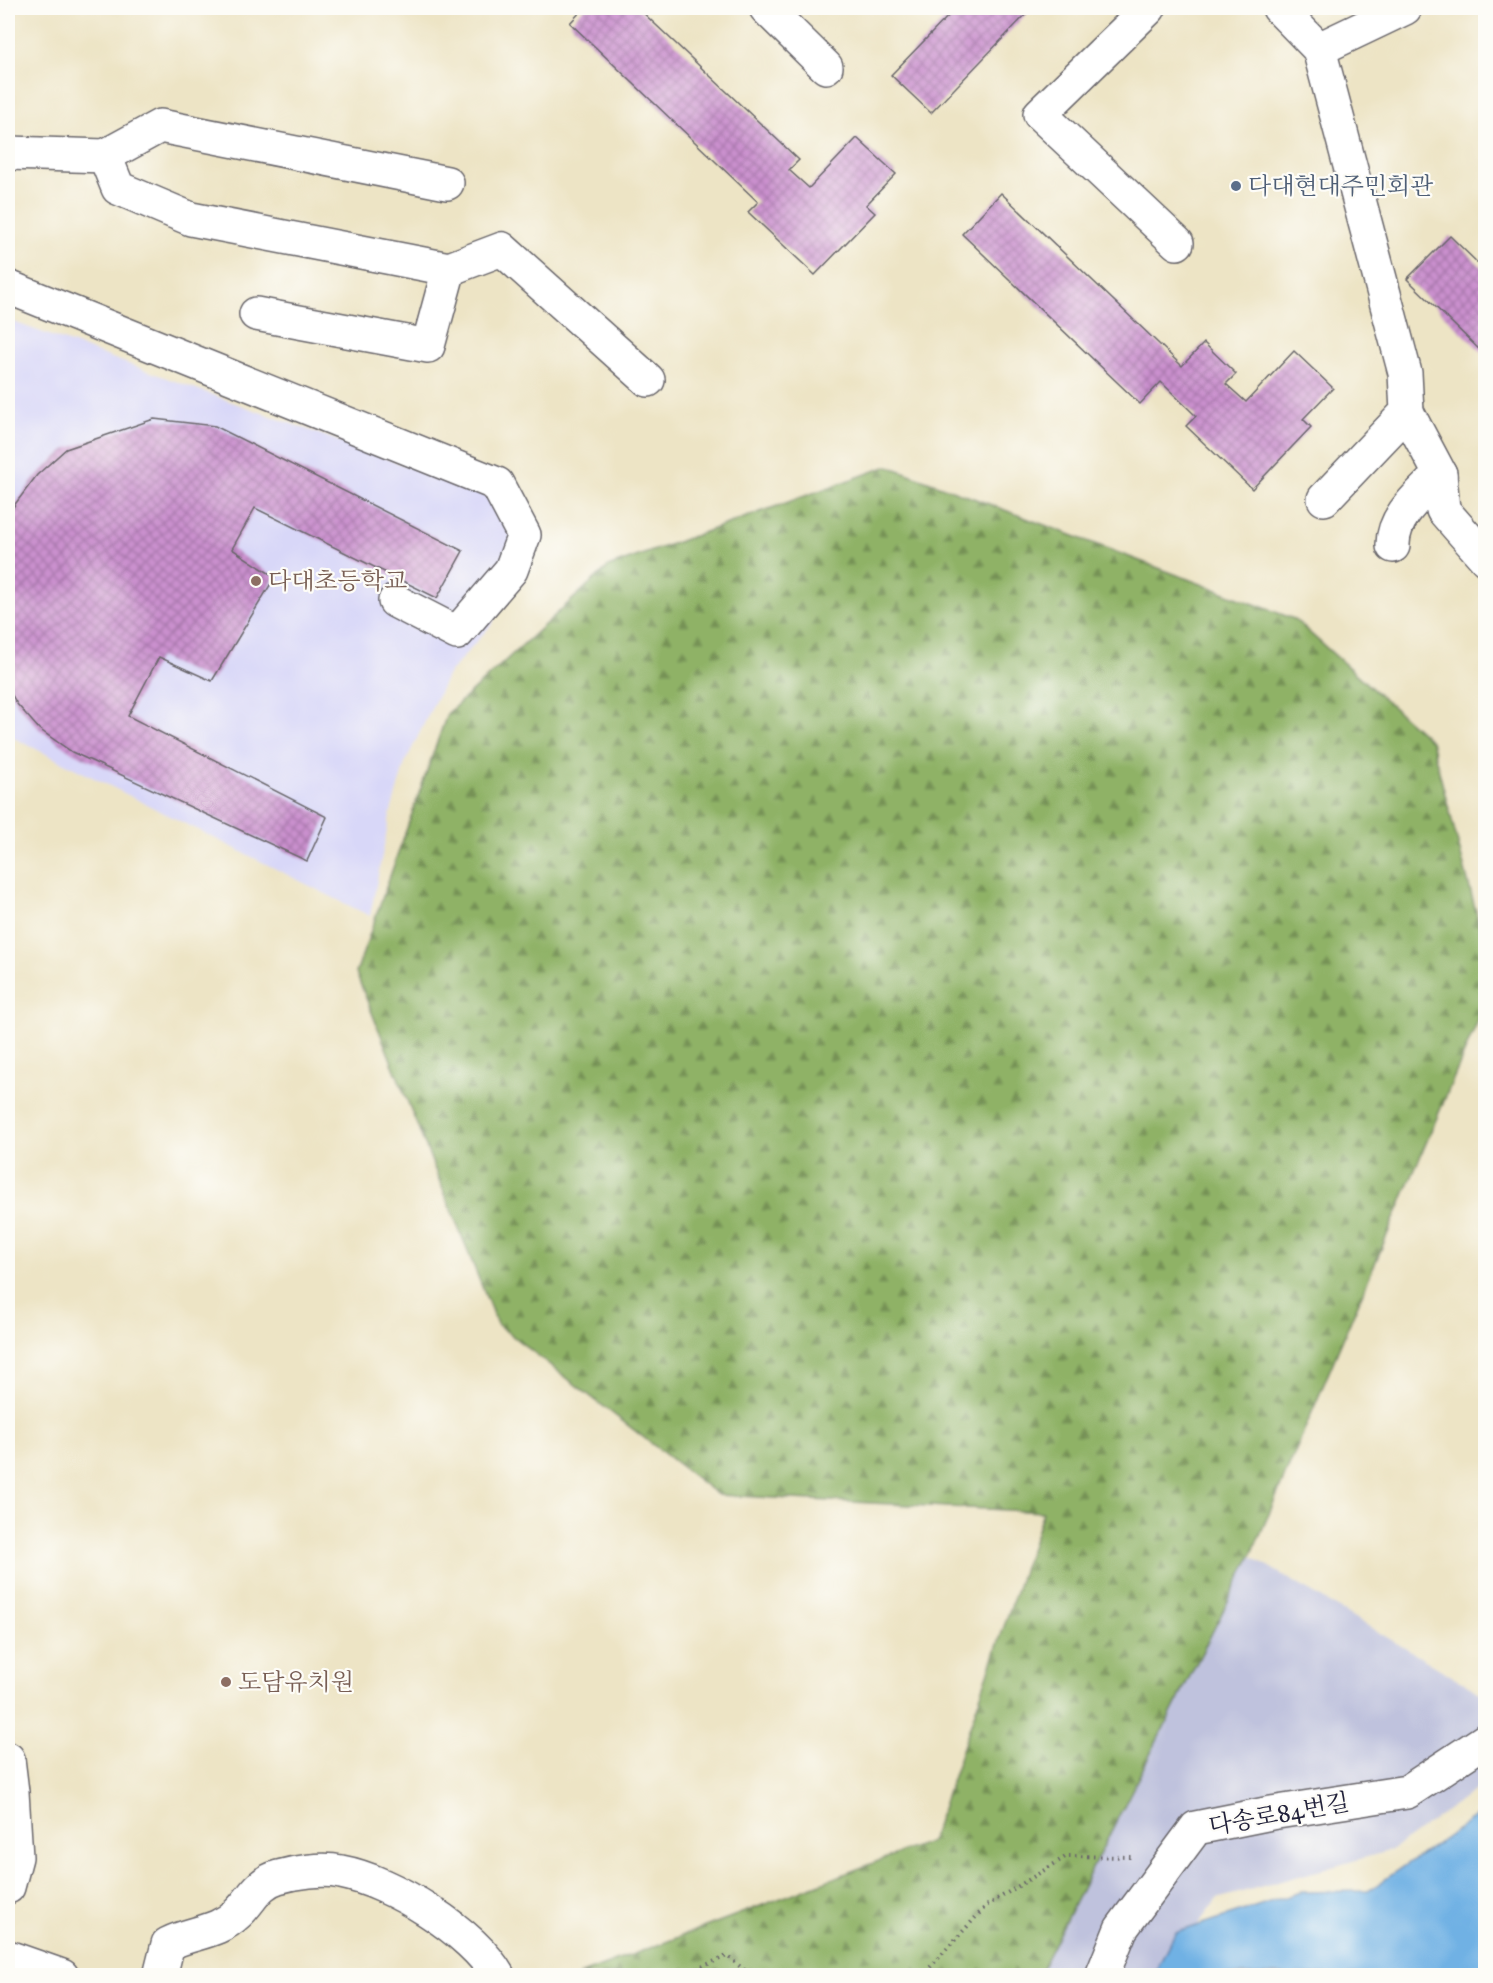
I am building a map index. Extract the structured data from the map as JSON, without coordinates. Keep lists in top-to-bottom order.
{
  "streets": {
    "street": ["다송로84번길"]
  },
  "places": ["다대현대주민회관", "다대초등학교", "도담유치원"]
}
